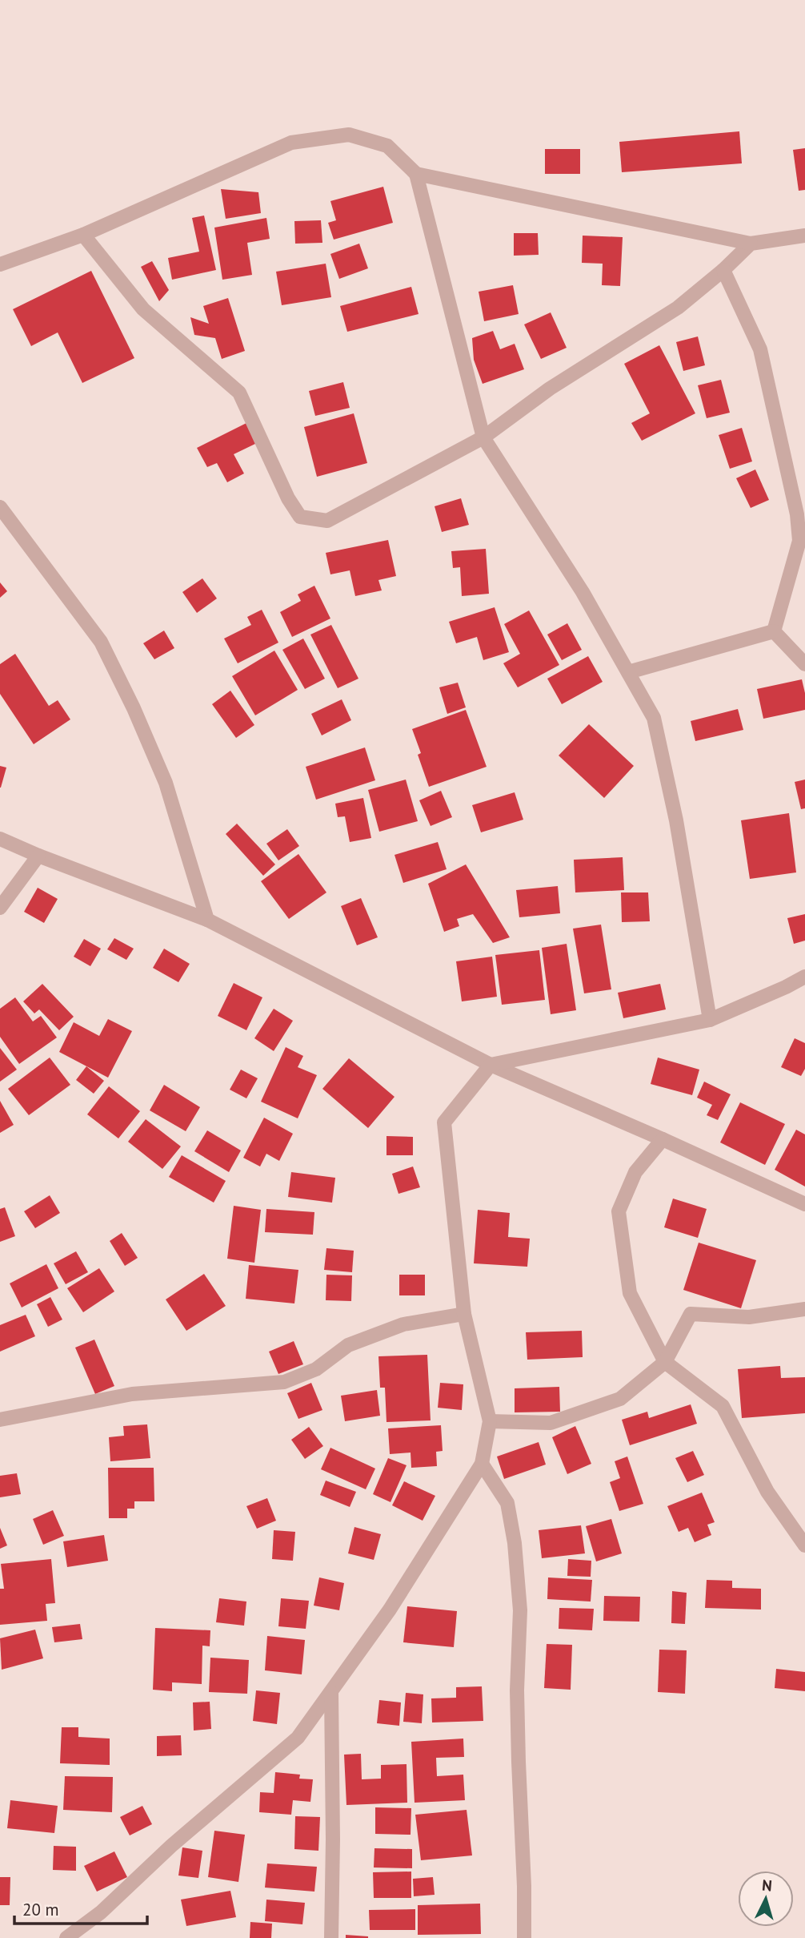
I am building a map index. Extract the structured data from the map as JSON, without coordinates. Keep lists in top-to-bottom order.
{
  "scale_bar": "20 m",
  "north": "top"
}
